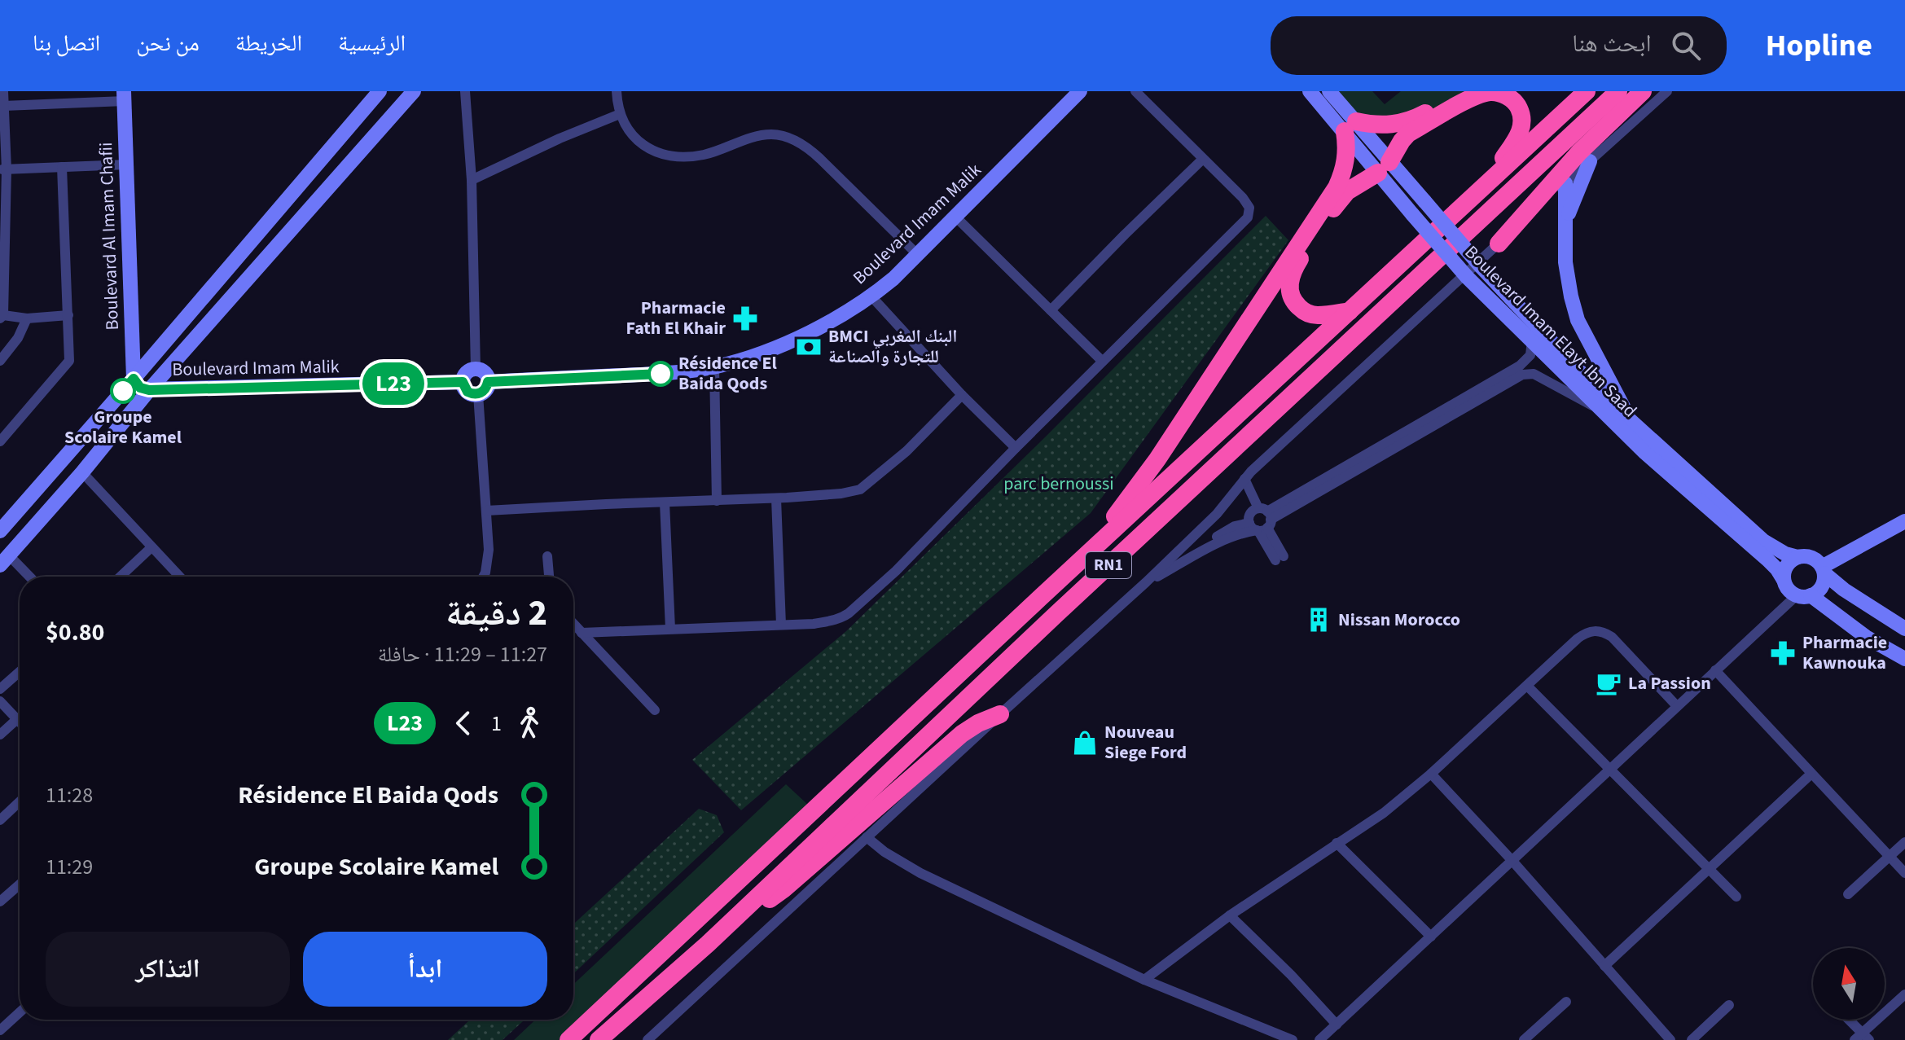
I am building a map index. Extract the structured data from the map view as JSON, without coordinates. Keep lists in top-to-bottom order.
{
  "streets": {
    "highway": ["RN1"],
    "street": ["Boulevard Imam Malik", "Boulevard Al Imam Chafii", "Boulevard Imam Elayt Ibn Saad"]
  },
  "crossings": [
    ["Boulevard Imam Malik", "Boulevard Al Imam Chafii"]
  ],
  "parks": ["parc bernoussi"],
  "places": {
    "pharmacy": ["Pharmacie Fath El Khair", "Pharmacie Kawnouka"],
    "bank": ["BMCI البنك المغربي للتجارة والصناعة"],
    "other": ["Résidence El Baida Qods", "Groupe Scolaire Kamel"],
    "building": ["Nissan Morocco"],
    "cafe": ["La Passion"],
    "shop": ["Nouveau Siege Ford"]
  },
  "lines": ["bus line L23"],
  "north": "top",
  "page": {
    "header": "Hopline",
    "search": "ابحث هنا",
    "nav": [
      "الرئيسية",
      "الخريطة",
      "من نحن",
      "اتصل بنا"
    ],
    "on_map": "L23",
    "heading": ["2 دقيقة", "11:27 – 11:29 · حافلة", "$0.80"],
    "legs": ["1", "L23"],
    "list": [
      {
        "name": "Résidence El Baida Qods",
        "value": "11:28"
      },
      {
        "name": "Groupe Scolaire Kamel",
        "value": "11:29"
      }
    ],
    "buttons": ["ابدأ", "التذاكر"]
  }
}
